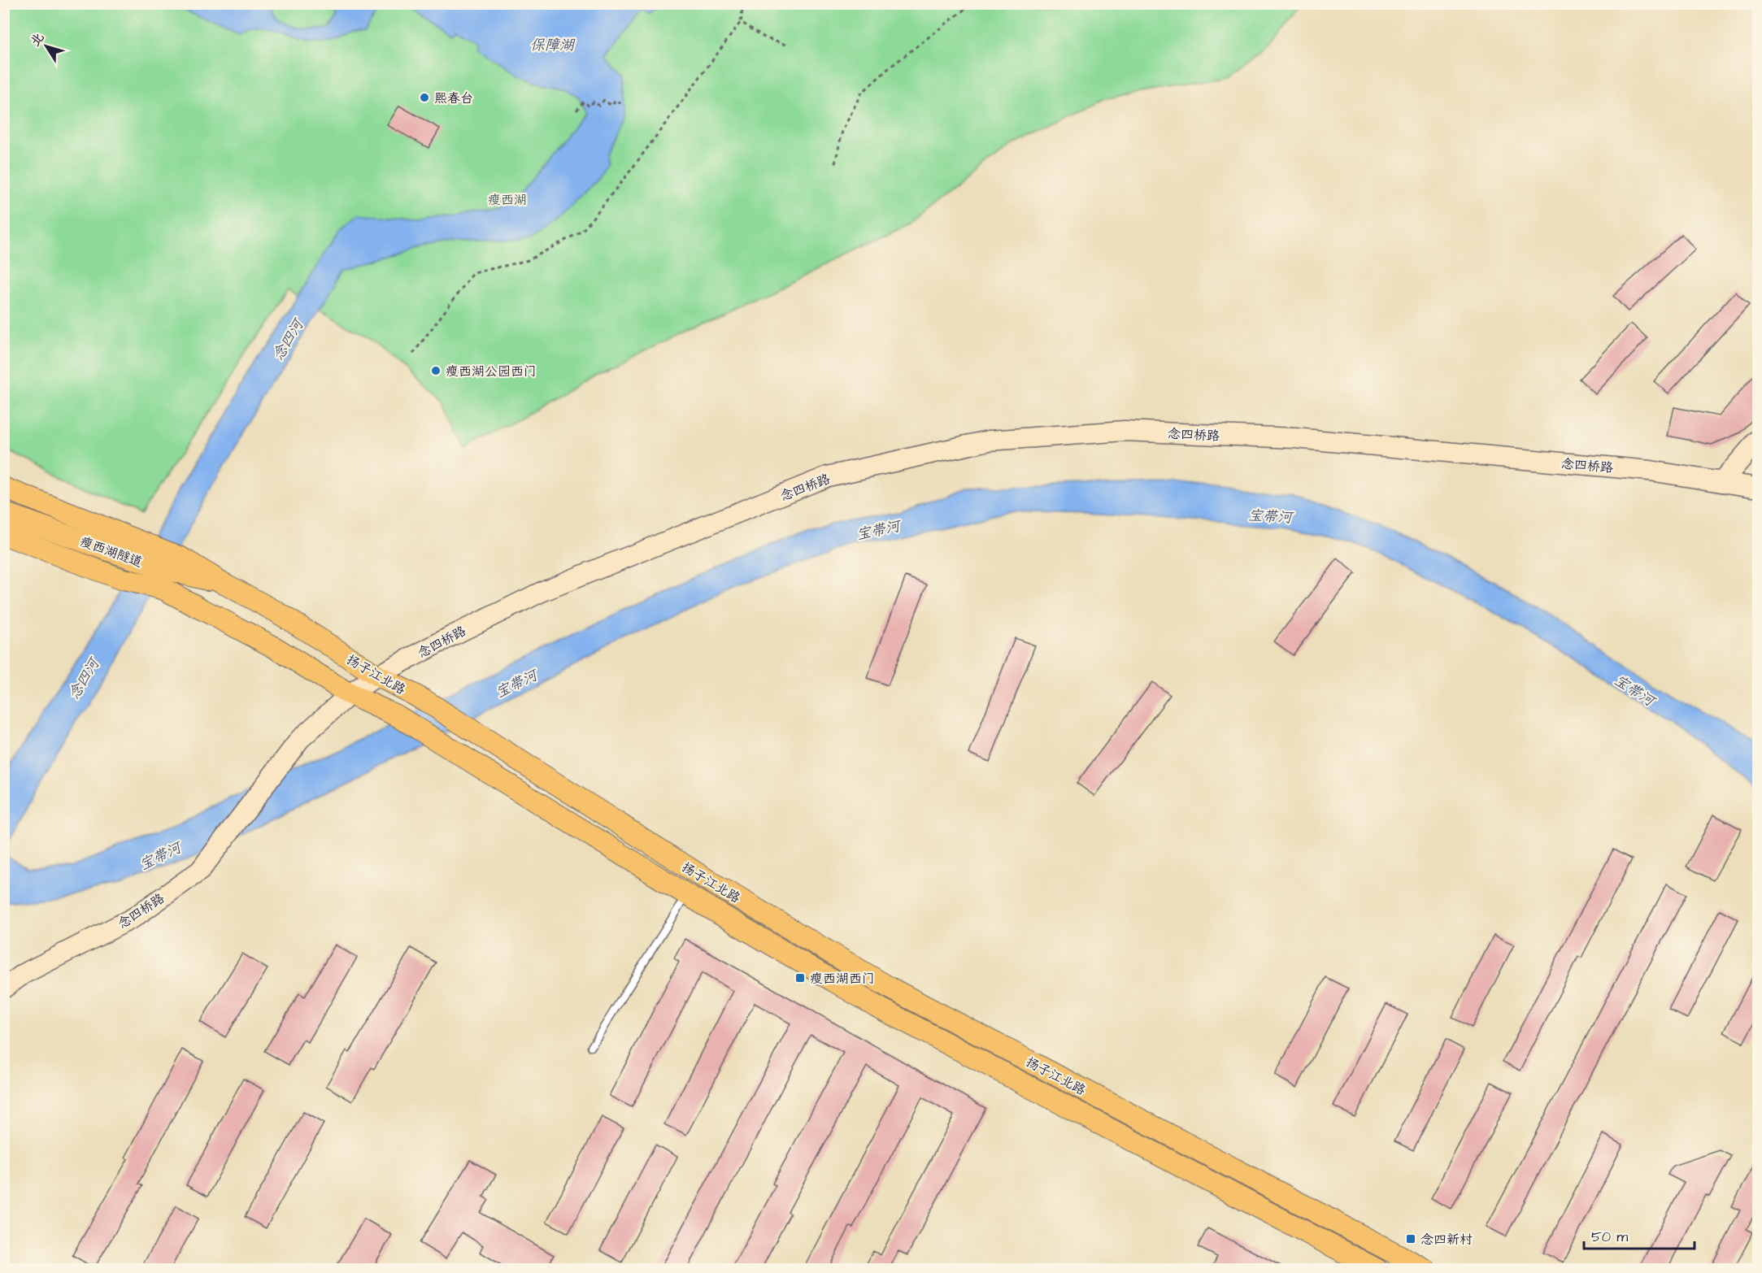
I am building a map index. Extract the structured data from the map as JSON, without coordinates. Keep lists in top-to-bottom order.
{
  "streets": {
    "main road": ["瘦西湖隧道", "扬子江北路"],
    "street": ["念四桥路"]
  },
  "crossings": [
    ["念四桥路", "扬子江北路"],
    ["瘦西湖隧道", "扬子江北路"]
  ],
  "water": ["保障湖", "念四河", "宝带河"],
  "parks": ["瘦西湖"],
  "places": {
    "other": ["熙春台", "瘦西湖公园西门"],
    "transit": ["瘦西湖西门", "念四新村"]
  },
  "scale_bar": "50 m",
  "north": "top left"
}
